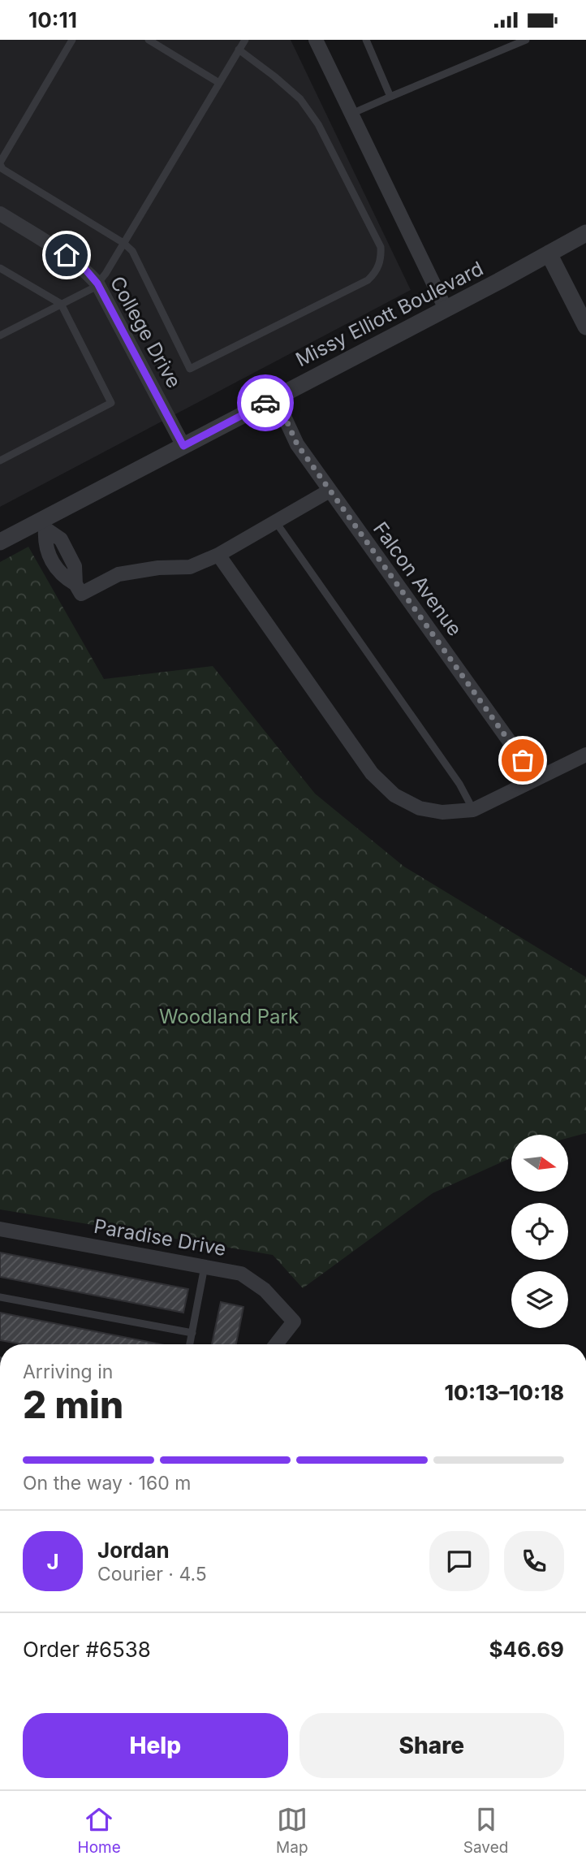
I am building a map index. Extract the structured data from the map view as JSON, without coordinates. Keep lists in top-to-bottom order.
{
  "streets": {
    "street": [
      "Missy Elliott Boulevard",
      "College Drive",
      "Falcon Avenue",
      "Paradise Drive"
    ]
  },
  "crossings": [
    ["Missy Elliott Boulevard", "College Drive"],
    ["Missy Elliott Boulevard", "Falcon Avenue"]
  ],
  "parks": ["Woodland Park"],
  "north": "right",
  "page": {
    "status": "10:11",
    "heading": ["2 min", "Arriving in", "10:13–10:18"],
    "panel": [
      "Jordan",
      "Courier · 4.5",
      "Order #6538",
      "$46.69"
    ],
    "bar": "On the way · 160 m",
    "round": "J",
    "buttons": ["Help", "Share"],
    "tabs": ["Home", "Map", "Saved"]
  }
}
